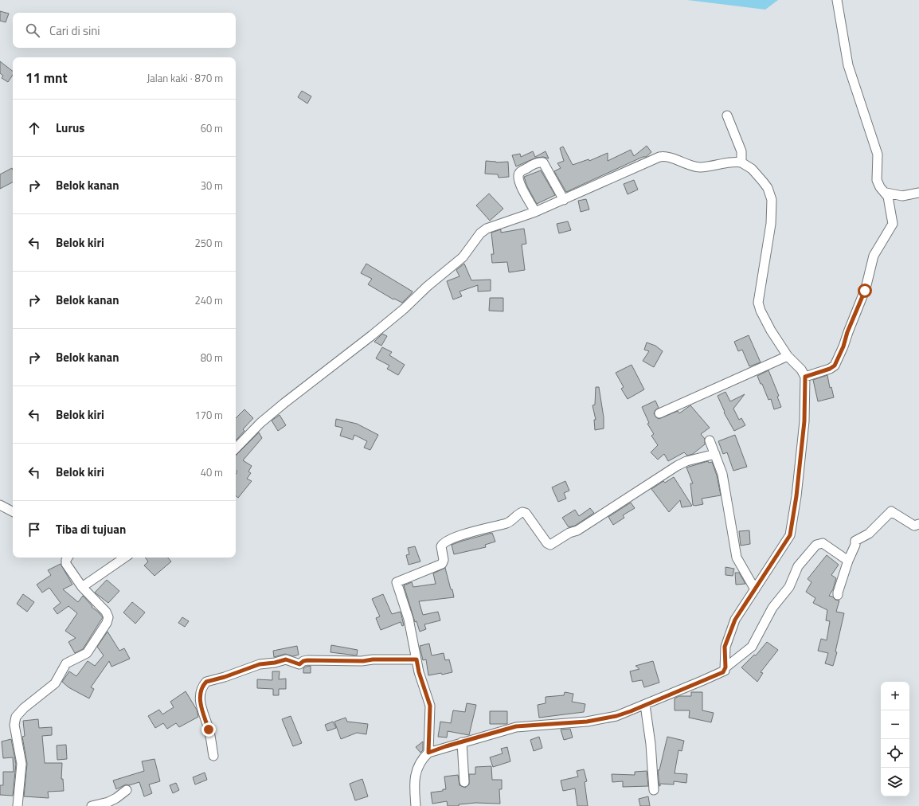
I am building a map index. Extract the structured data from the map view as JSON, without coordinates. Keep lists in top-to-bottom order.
{
  "page": {
    "search": "Cari di sini",
    "heading": ["11 mnt", "Jalan kaki · 870 m"],
    "list": [
      ["Lurus", "60 m"],
      ["Belok kanan", "30 m"],
      ["Belok kiri", "250 m"],
      ["Belok kanan", "240 m"],
      ["Belok kanan", "80 m"],
      ["Belok kiri", "170 m"],
      ["Belok kiri", "40 m"],
      "Tiba di tujuan"
    ],
    "map_buttons": ["+", "−"]
  }
}
